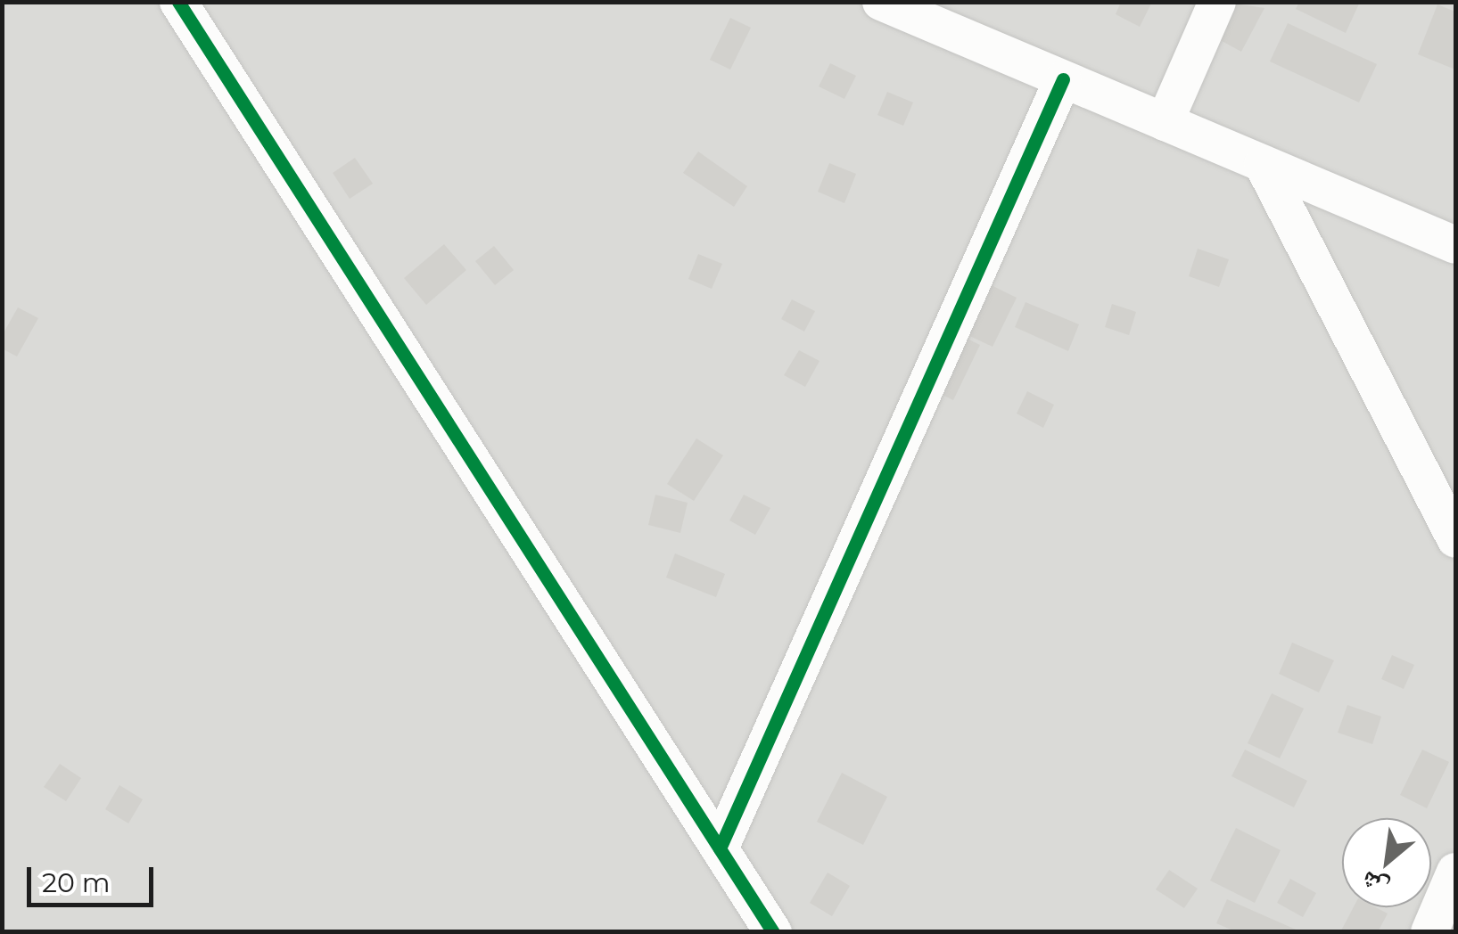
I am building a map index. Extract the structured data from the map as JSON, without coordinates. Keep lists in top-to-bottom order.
{
  "scale_bar": "20 m",
  "north": "bottom left"
}
